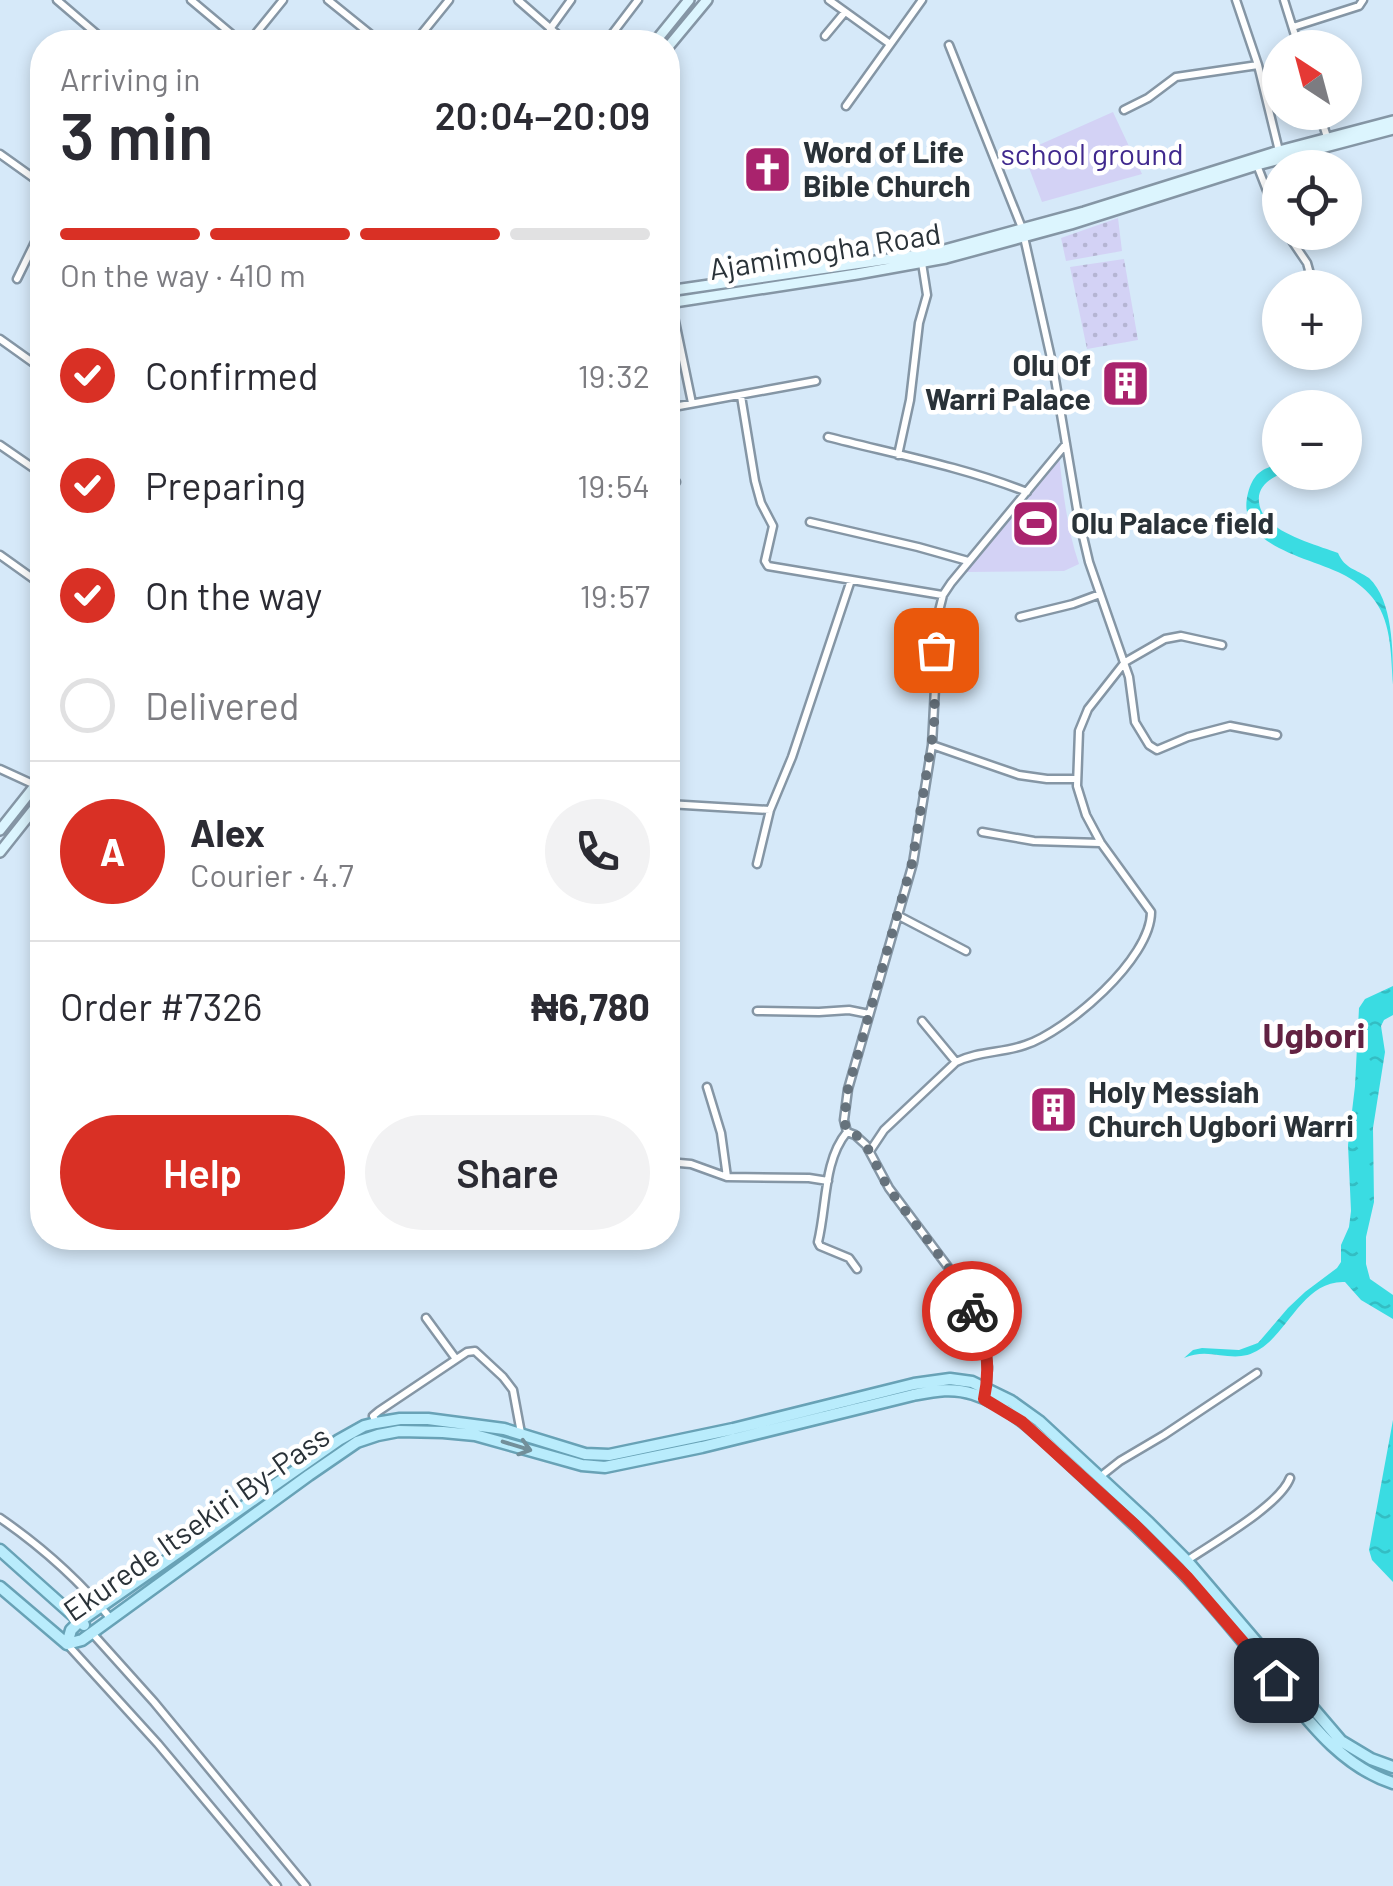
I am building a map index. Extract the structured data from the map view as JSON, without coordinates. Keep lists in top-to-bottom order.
{
  "streets": {
    "main road": ["Ajamimogha Road", "Ekurede Itsekiri By-Pass"]
  },
  "districts": ["Ugbori"],
  "parks": ["school ground"],
  "places": {
    "church": ["Word of Life Bible Church"],
    "building": ["Olu Of Warri Palace", "Holy Messiah Church Ugbori Warri"],
    "sports": ["Olu Palace field"]
  },
  "north": "top left",
  "page": {
    "map_buttons": ["+", "−"],
    "heading": ["3 min", "Arriving in", "20:04–20:09"],
    "panel": [
      "Alex",
      "Courier · 4.7",
      "Order #7326",
      "₦6,780"
    ],
    "bar": "On the way · 410 m",
    "list": [
      ["Confirmed", "19:32"],
      ["Preparing", "19:54"],
      ["On the way", "19:57"],
      "Delivered"
    ],
    "round": "A",
    "buttons": ["Help", "Share"]
  }
}
